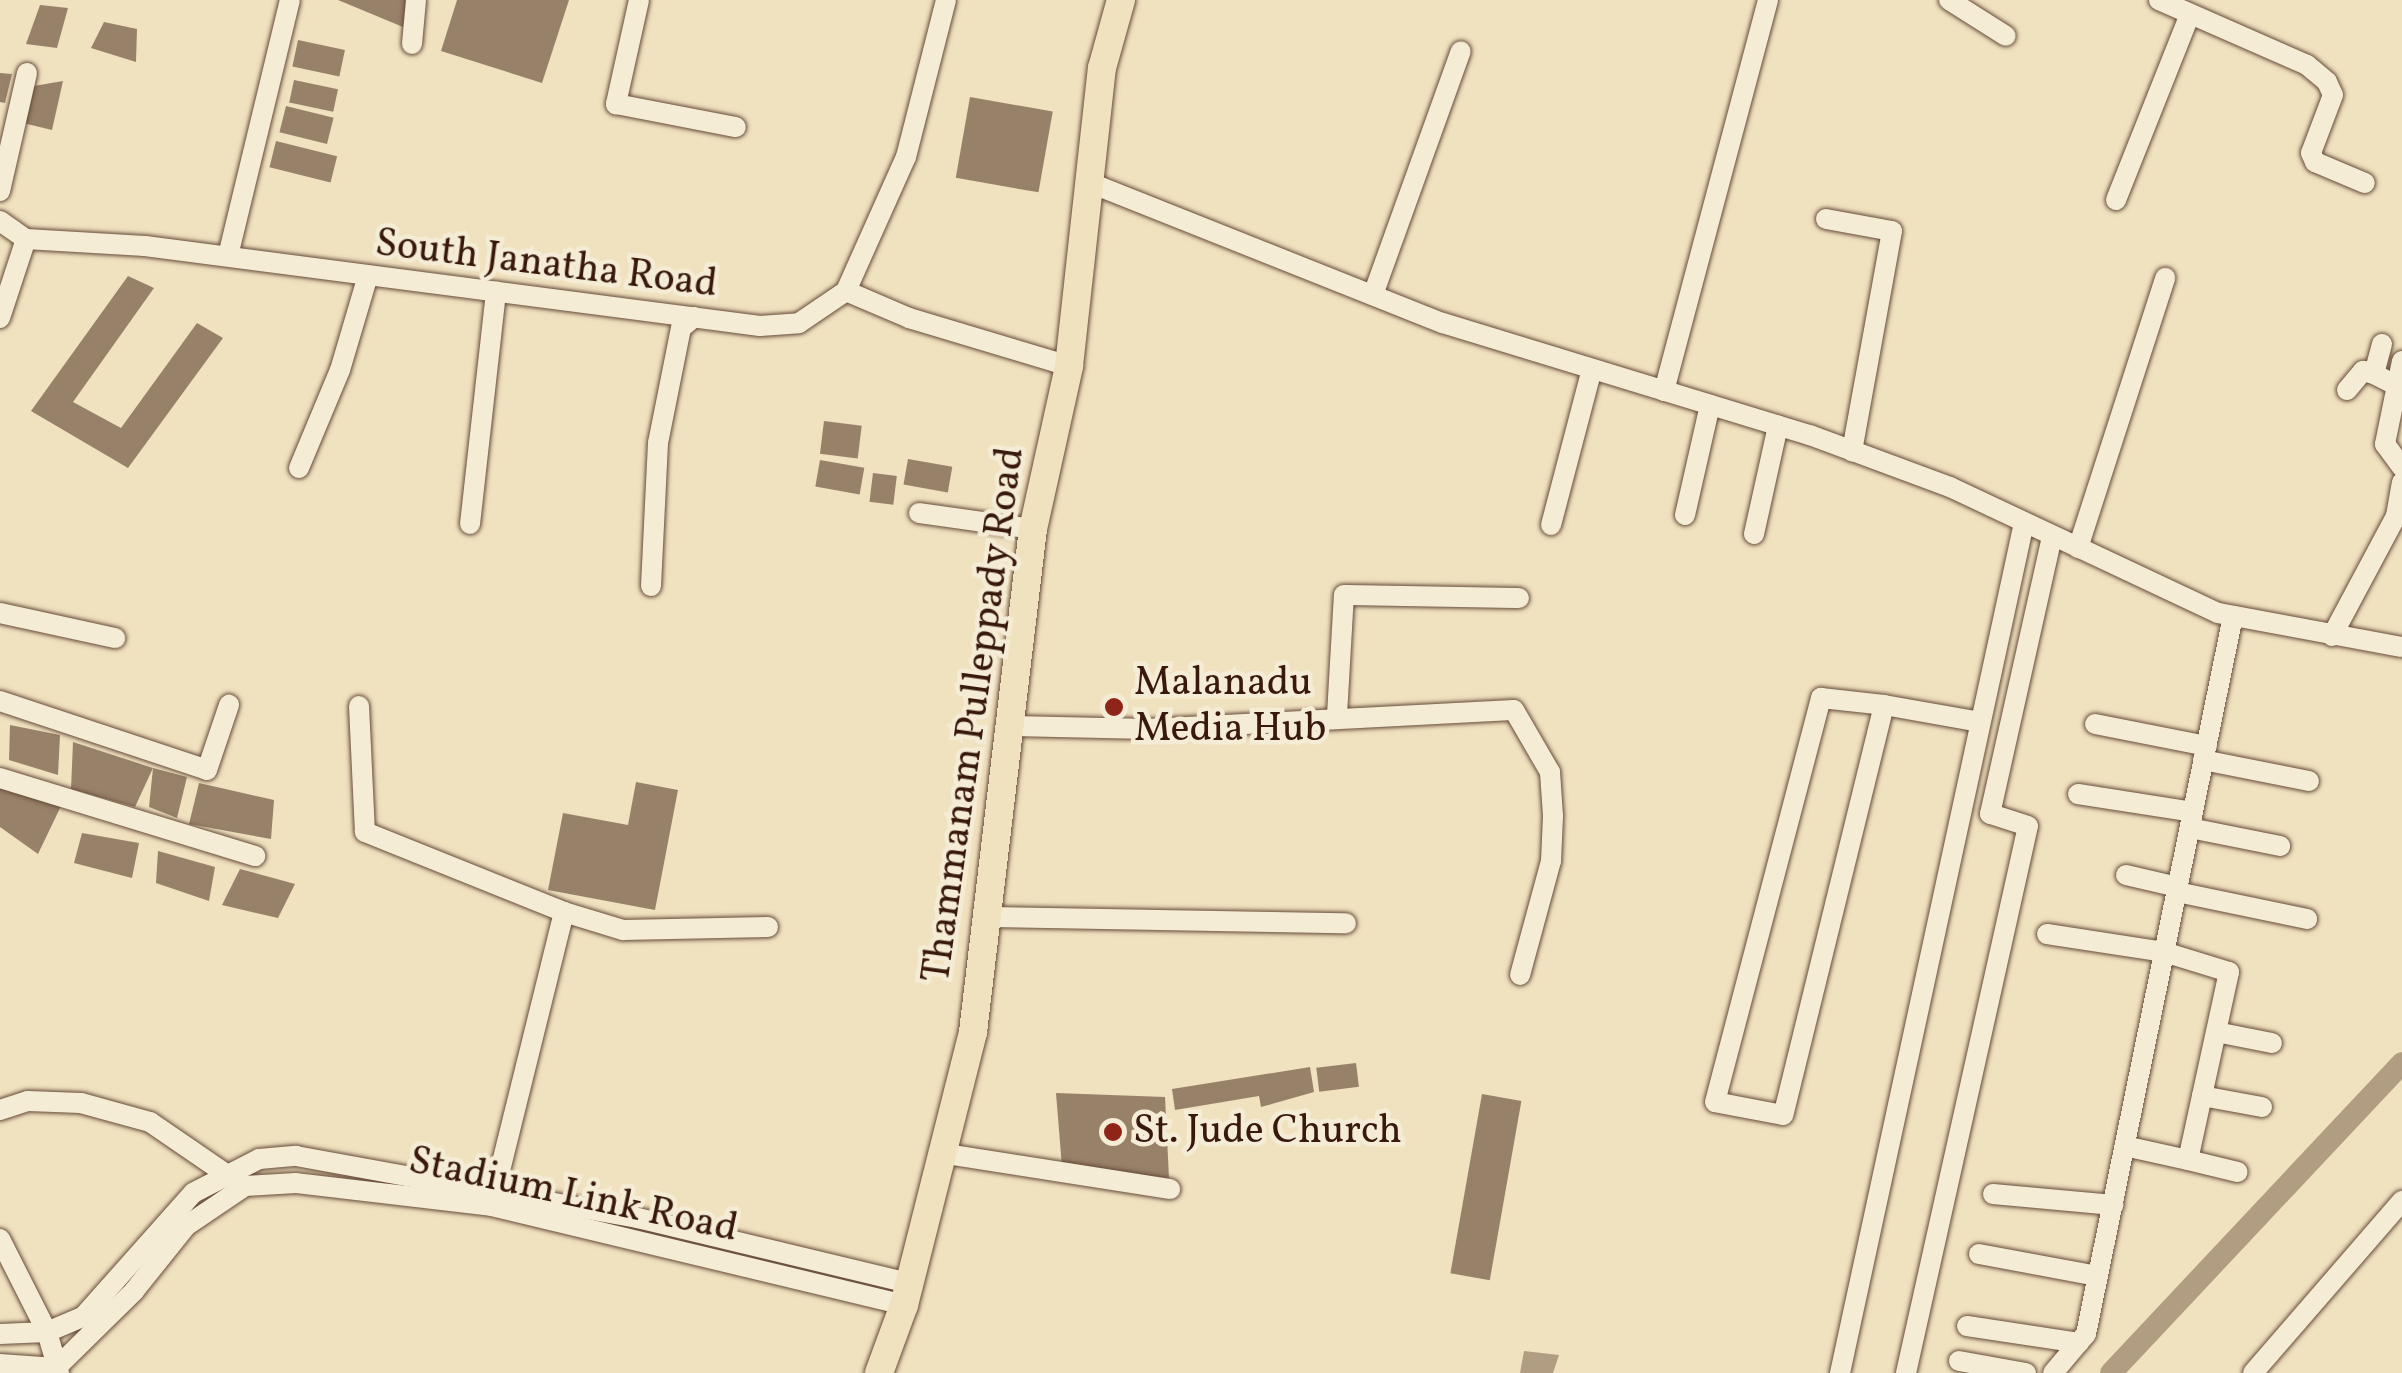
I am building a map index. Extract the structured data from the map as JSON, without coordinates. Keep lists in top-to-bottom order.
{
  "streets": {
    "main road": ["Thammanam Pulleppady Road"],
    "street": ["South Janatha Road", "Stadium Link Road"]
  },
  "crossings": [
    ["Thammanam Pulleppady Road", "Stadium Link Road"]
  ],
  "places": ["Malanadu Media Hub", "St. Jude Church"]
}
